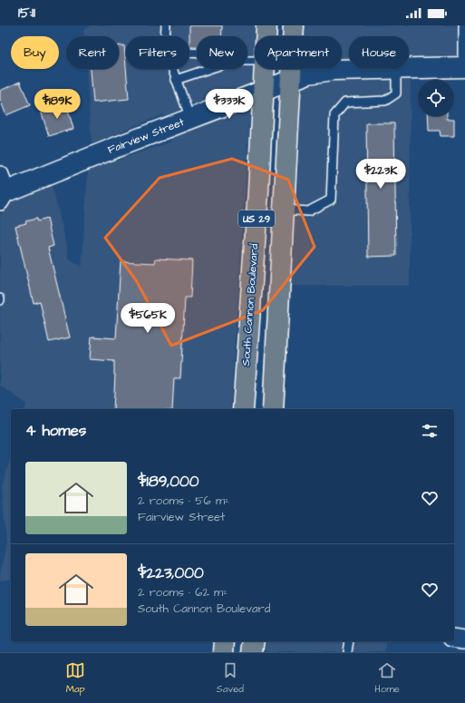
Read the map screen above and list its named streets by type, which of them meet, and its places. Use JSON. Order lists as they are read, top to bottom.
{
  "streets": {
    "main road": ["US 29", "South Cannon Boulevard"],
    "street": ["Fairview Street"]
  },
  "crossings": [
    ["Fairview Street", "US 29"],
    ["Fairview Street", "South Cannon Boulevard"]
  ],
  "page": {
    "status": "15:11",
    "chip": [
      "Buy",
      "Rent",
      "Filters",
      "New",
      "Apartment",
      "House"
    ],
    "price": [
      "$189K",
      "$333K",
      "$223K",
      "$565K"
    ],
    "heading": "4 homes",
    "list": [
      {
        "name": "$189,000",
        "note": "2 rooms · 56 m² · Fairview Street"
      },
      {
        "name": "$223,000",
        "note": "2 rooms · 62 m² · South Cannon Boulevard"
      }
    ],
    "tabs": ["Map", "Saved", "Home"]
  }
}
